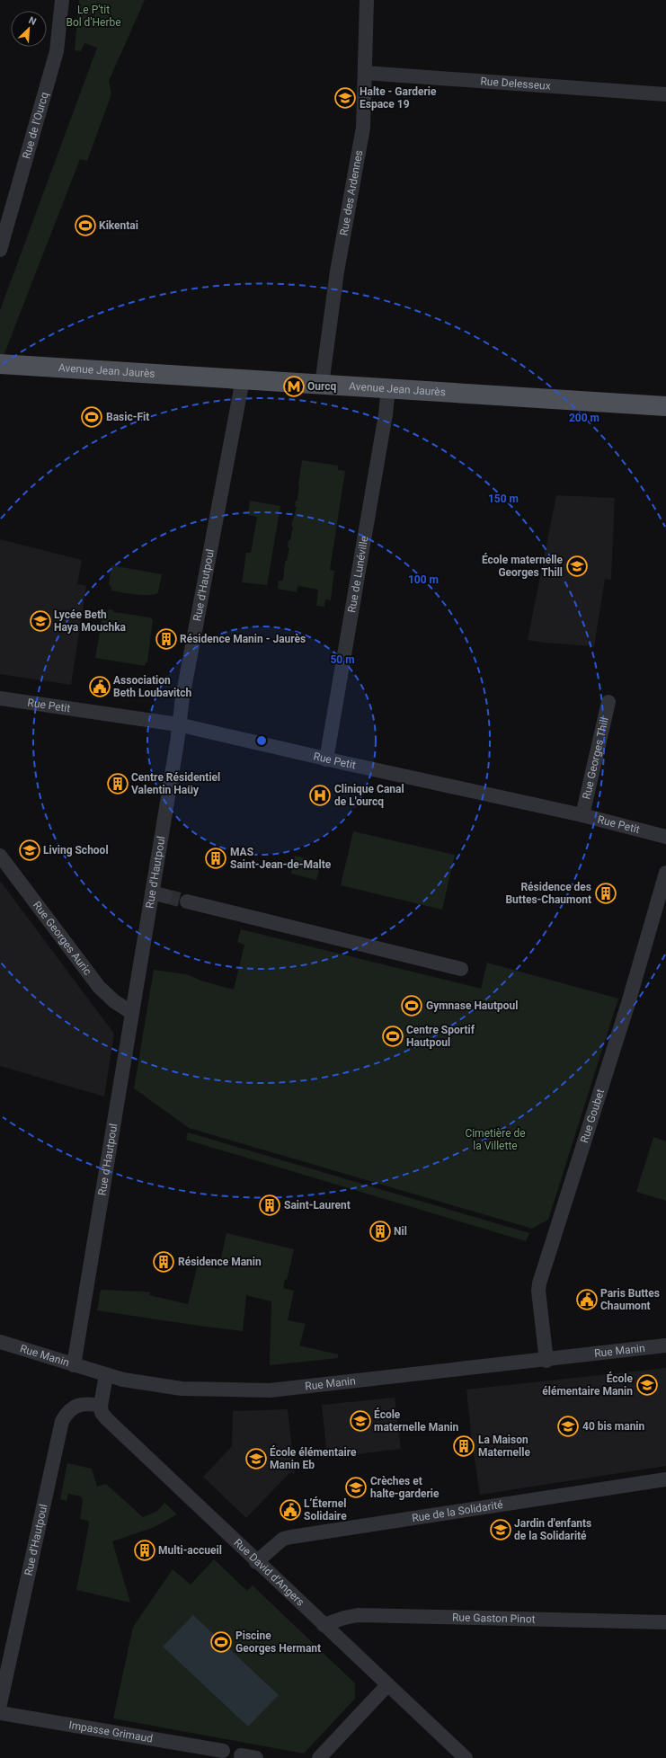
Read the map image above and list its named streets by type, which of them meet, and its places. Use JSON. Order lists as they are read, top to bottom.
{
  "streets": {
    "main road": ["Avenue Jean Jaurès"],
    "street": [
      "Rue Delesseux",
      "Rue de l'Ourcq",
      "Rue des Ardennes",
      "Rue de Lunéville",
      "Rue d'Hautpoul",
      "Rue Petit",
      "Rue Georges Thill",
      "Rue Georges Auric",
      "Rue Goubet",
      "Rue Manin",
      "Rue de la Solidarité",
      "Rue David d'Angers",
      "Rue Gaston Pinot",
      "Impasse Grimaud"
    ]
  },
  "crossings": [
    ["Rue Delesseux", "Rue des Ardennes"],
    ["Rue des Ardennes", "Avenue Jean Jaurès"],
    ["Avenue Jean Jaurès", "Rue de Lunéville"],
    ["Avenue Jean Jaurès", "Rue d'Hautpoul"],
    ["Rue de Lunéville", "Rue Petit"],
    ["Rue d'Hautpoul", "Rue Petit"],
    ["Rue d'Hautpoul", "Rue Georges Auric"],
    ["Rue d'Hautpoul", "Rue Manin"],
    ["Rue d'Hautpoul", "Rue David d'Angers"],
    ["Rue Petit", "Rue Georges Thill"],
    ["Rue Goubet", "Rue Manin"],
    ["Rue de la Solidarité", "Rue David d'Angers"],
    ["Rue David d'Angers", "Rue Gaston Pinot"]
  ],
  "parks": ["Le P'tit Bol d'Herbe", "Cimetière de la Villette"],
  "places": {
    "school or university": [
      "Halte - Garderie Espace 19",
      "École maternelle Georges Thill",
      "Lycée Beth Haya Mouchka",
      "Living School",
      "École élémentaire Manin",
      "École maternelle Manin",
      "40 bis manin",
      "École élémentaire Manin Eb",
      "Crèches et halte-garderie",
      "Jardin d'enfants de la Solidarité"
    ],
    "sports": [
      "Kikentai",
      "Basic-Fit",
      "Gymnase Hautpoul",
      "Centre Sportif Hautpoul",
      "Piscine Georges Hermant"
    ],
    "metro station": ["Ourcq"],
    "building": [
      "Résidence Manin - Jaurès",
      "Centre Résidentiel Valentin Haüy",
      "MAS Saint-Jean-de-Malte",
      "Résidence des Buttes-Chaumont",
      "Saint-Laurent",
      "Nil",
      "Résidence Manin",
      "La Maison Maternelle",
      "Multi-accueil"
    ],
    "public building": ["Association Beth Loubavitch", "Paris Buttes Chaumont", "L’Éternel Solidaire"],
    "hospital": ["Clinique Canal de L'ourcq"]
  },
  "north": "top right",
  "rings": [
    "200 m",
    "150 m",
    "100 m",
    "50 m"
  ]
}
